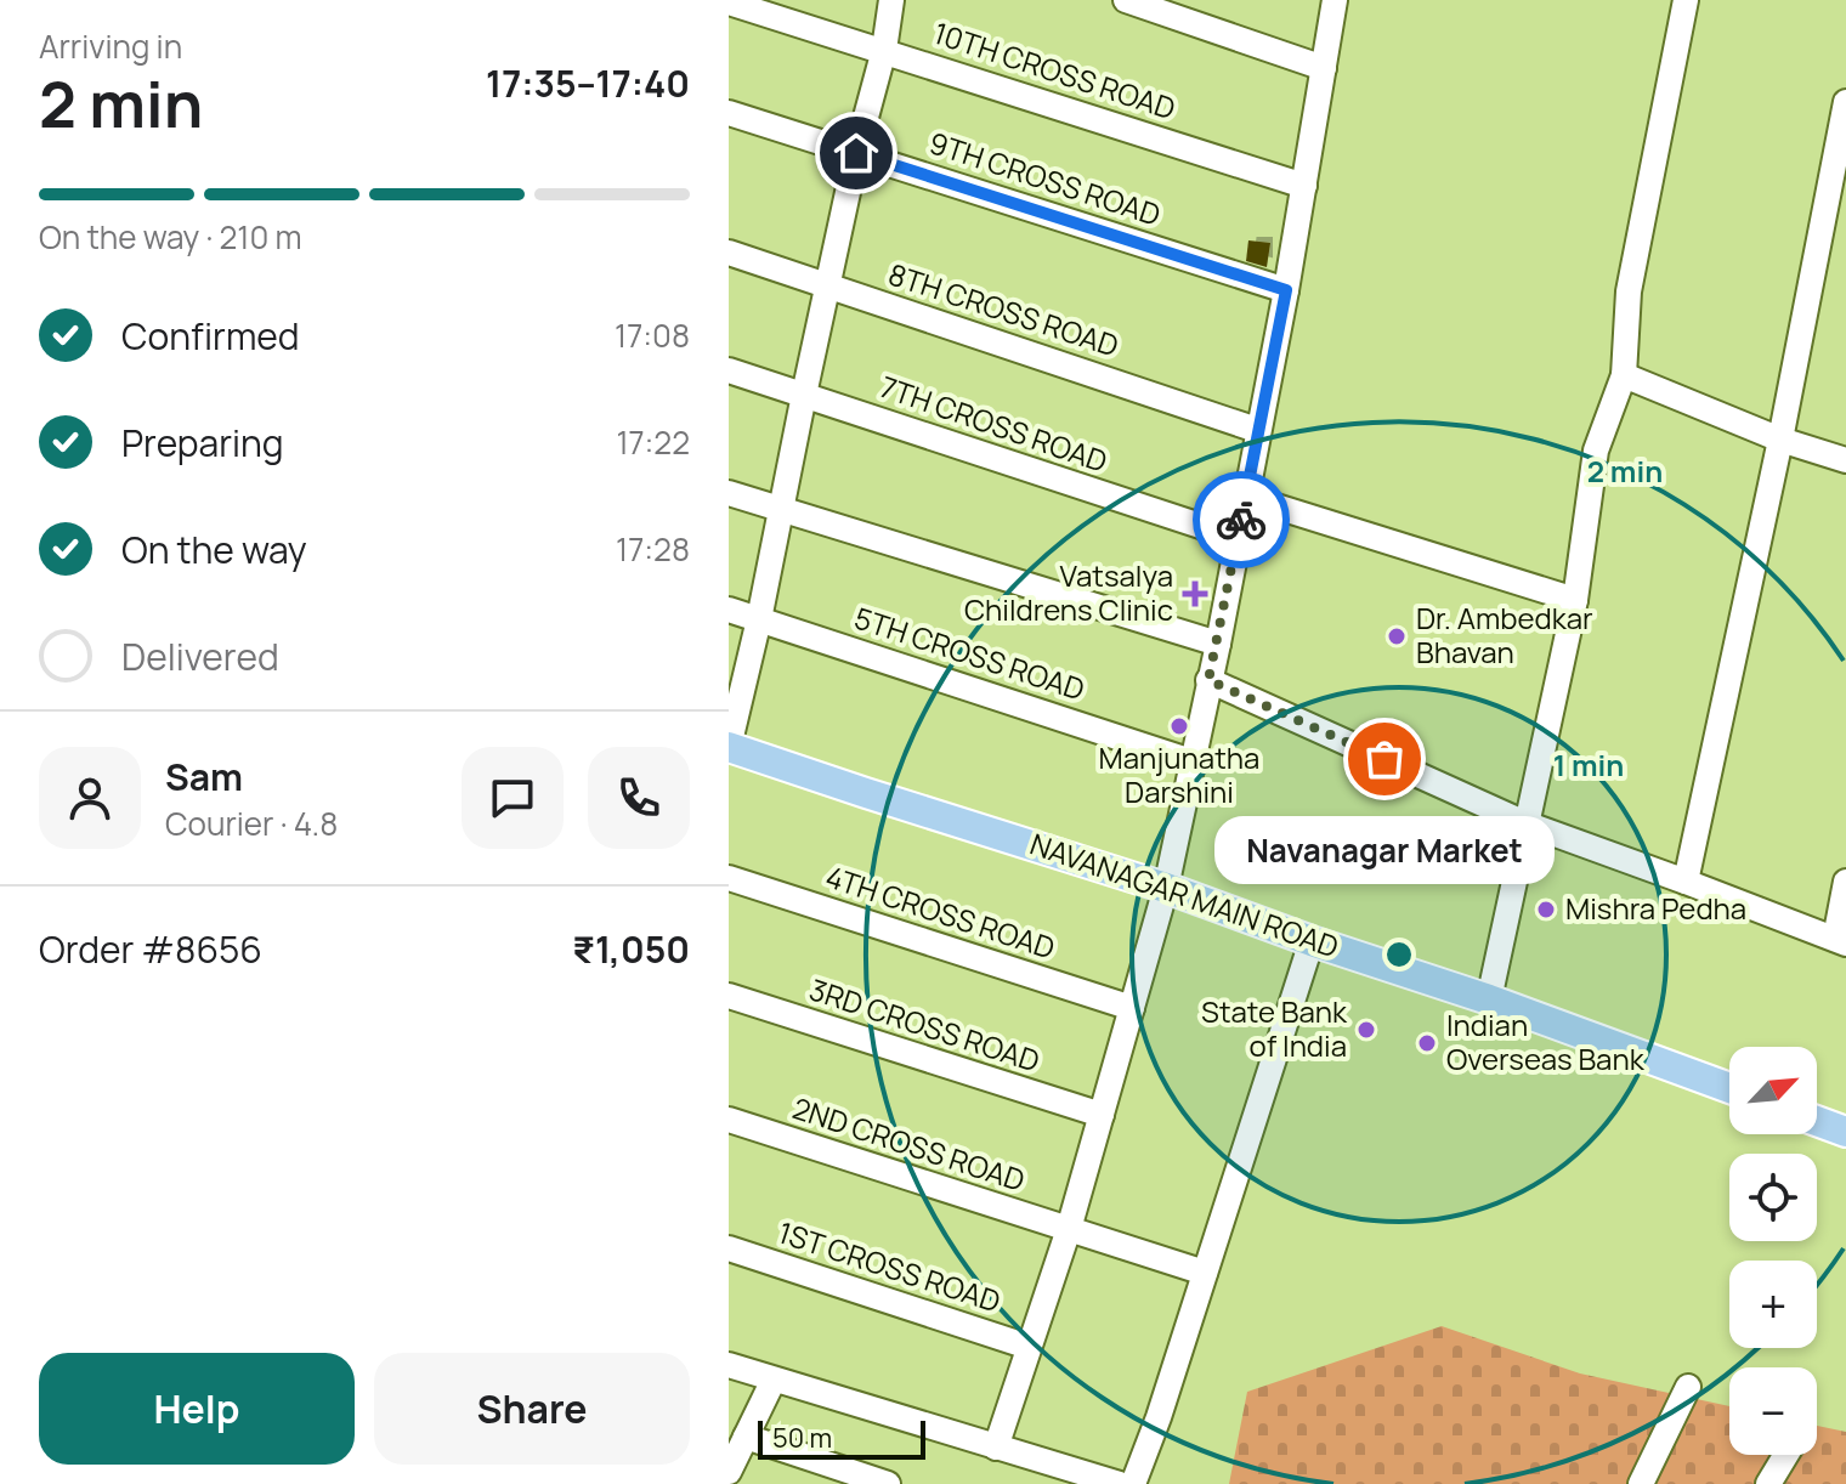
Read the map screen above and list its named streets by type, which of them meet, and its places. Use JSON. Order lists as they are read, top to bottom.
{
  "streets": {
    "main road": ["NAVANAGAR MAIN ROAD"],
    "street": [
      "10TH CROSS ROAD",
      "9TH CROSS ROAD",
      "8TH CROSS ROAD",
      "7TH CROSS ROAD",
      "5TH CROSS ROAD",
      "4TH CROSS ROAD",
      "3RD CROSS ROAD",
      "2ND CROSS ROAD",
      "1ST CROSS ROAD"
    ]
  },
  "places": {
    "health": ["Vatsalya Childrens Clinic"],
    "other": [
      "Dr. Ambedkar Bhavan",
      "Manjunatha Darshini",
      "Navanagar Market",
      "Mishra Pedha",
      "State Bank of India",
      "Indian Overseas Bank"
    ]
  },
  "scale_bar": "50 m",
  "north": "top right",
  "page": {
    "heading": ["2 min", "Arriving in", "17:35–17:40"],
    "panel": [
      "Sam",
      "Courier · 4.8",
      "Order #8656",
      "₹1,050"
    ],
    "bar": "On the way · 210 m",
    "list": [
      ["Confirmed", "17:08"],
      ["Preparing", "17:22"],
      ["On the way", "17:28"],
      "Delivered"
    ],
    "bubble": "Navanagar Market",
    "map_buttons": ["+", "−"],
    "buttons": ["Help", "Share"],
    "scale": "50 m"
  },
  "rings": ["2 min", "1 min"]
}
